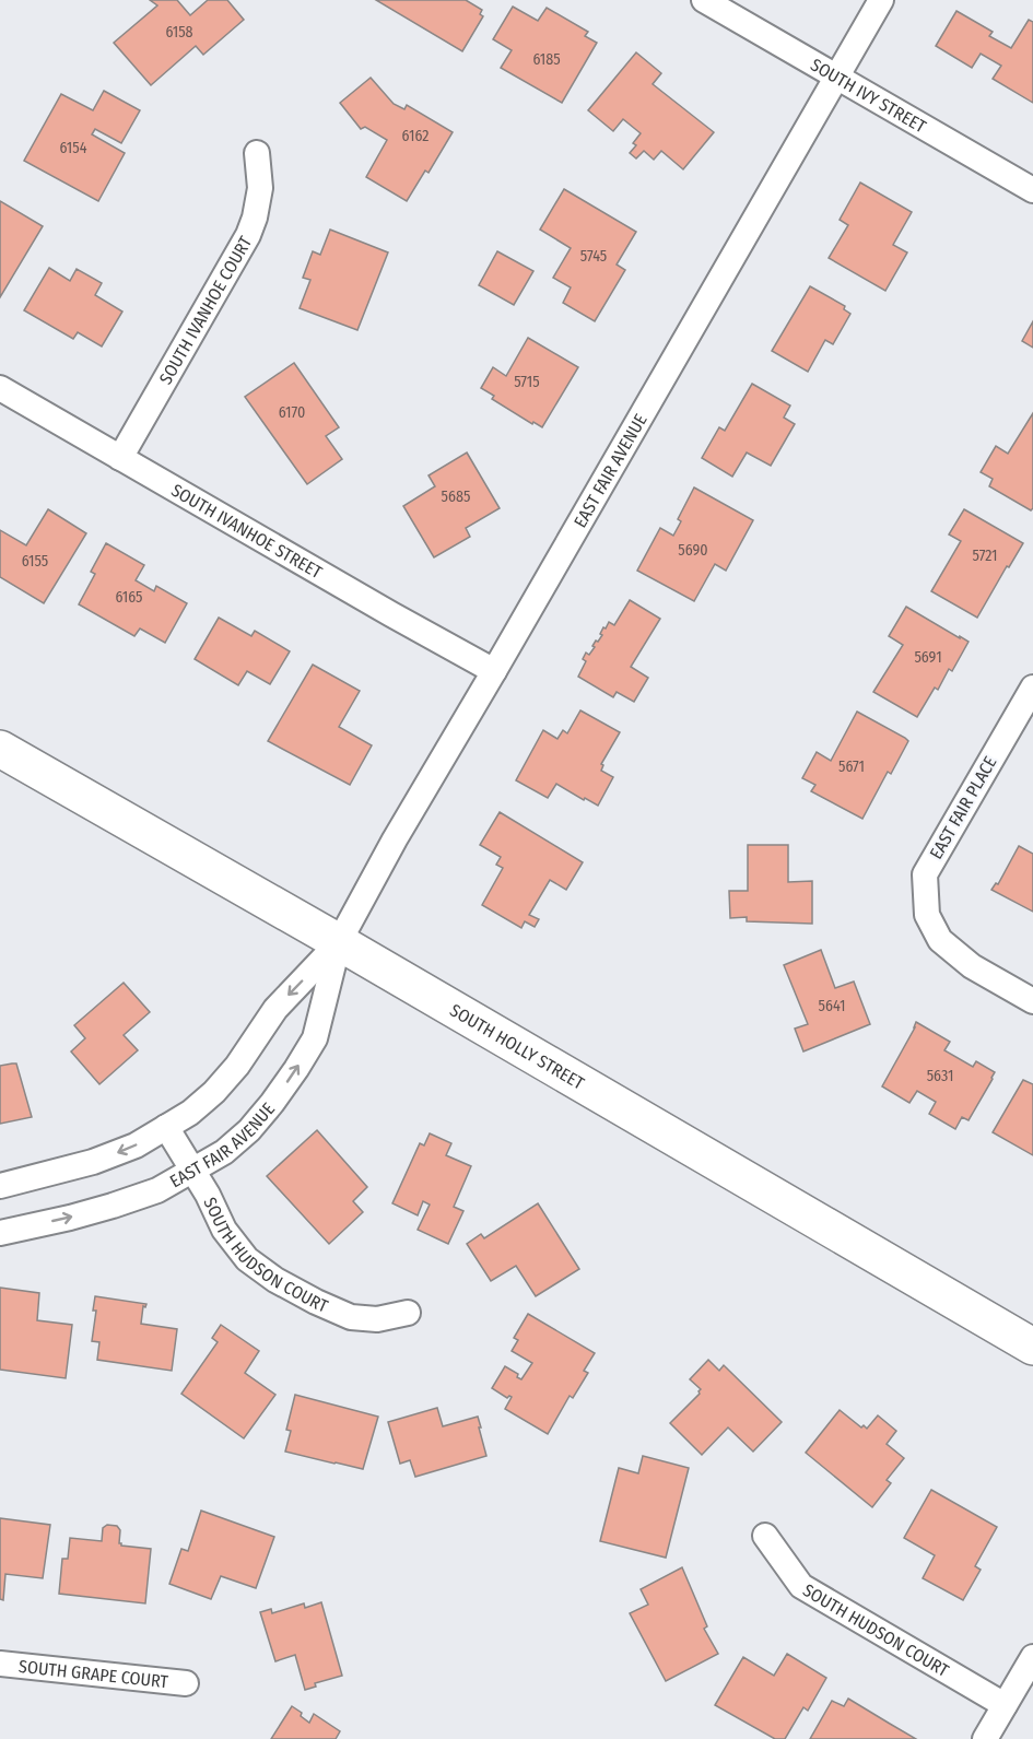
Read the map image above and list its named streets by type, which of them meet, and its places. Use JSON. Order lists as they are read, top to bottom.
{
  "streets": {
    "main road": ["SOUTH HOLLY STREET"],
    "street": [
      "SOUTH IVY STREET",
      "SOUTH IVANHOE COURT",
      "EAST FAIR AVENUE",
      "SOUTH IVANHOE STREET",
      "EAST FAIR PLACE",
      "SOUTH HUDSON COURT",
      "SOUTH GRAPE COURT"
    ]
  },
  "crossings": [
    ["SOUTH IVY STREET", "EAST FAIR AVENUE"],
    ["SOUTH IVANHOE COURT", "SOUTH IVANHOE STREET"],
    ["EAST FAIR AVENUE", "SOUTH IVANHOE STREET"],
    ["EAST FAIR AVENUE", "SOUTH HOLLY STREET"],
    ["EAST FAIR AVENUE", "SOUTH HUDSON COURT"]
  ],
  "house_numbers": [
    "6158",
    "6185",
    "6162",
    "6154",
    "5745",
    "5715",
    "6170",
    "5685",
    "5690",
    "5721",
    "6155",
    "6165",
    "5691",
    "5671",
    "5641",
    "5631"
  ]
}
